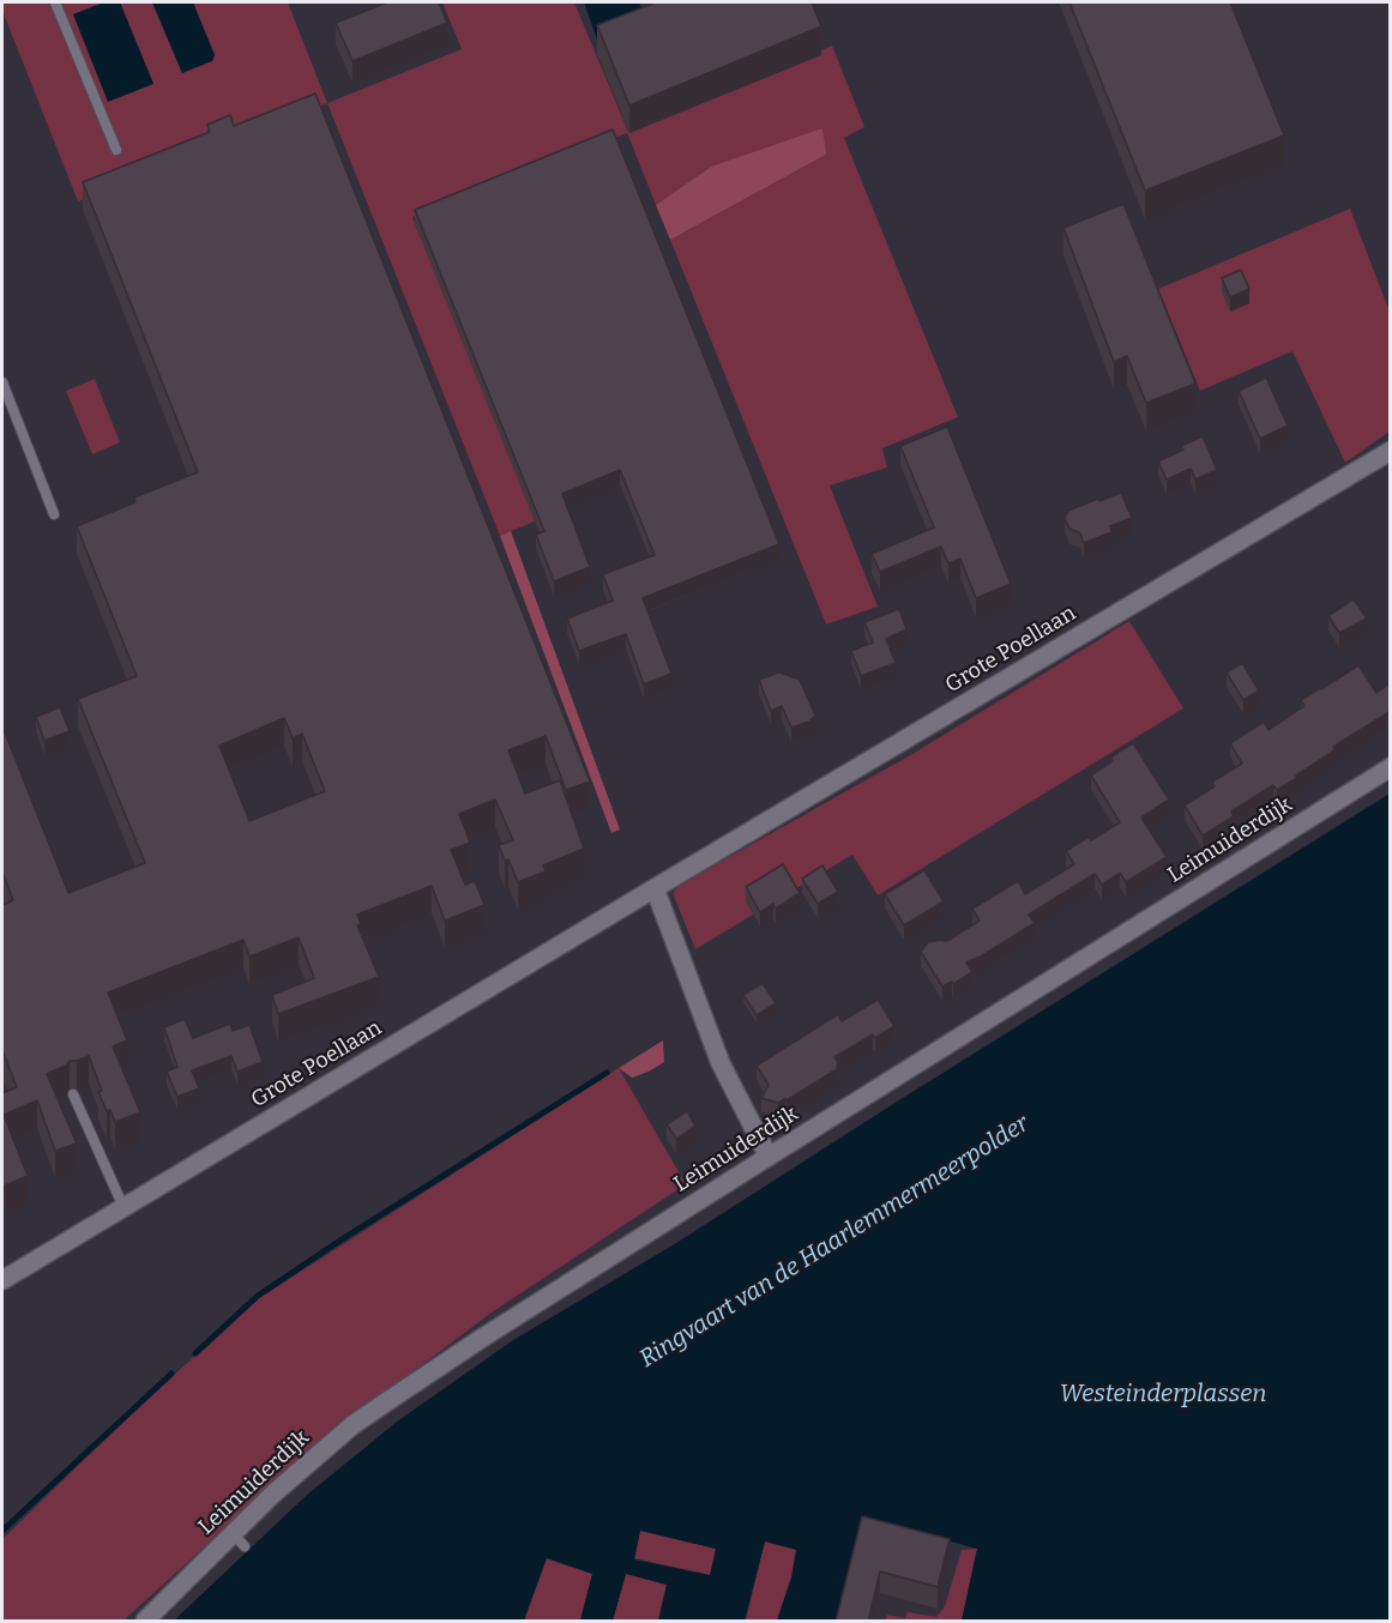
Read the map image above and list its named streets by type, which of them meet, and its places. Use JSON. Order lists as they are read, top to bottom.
{
  "streets": {
    "street": ["Grote Poellaan", "Leimuiderdijk"]
  },
  "water": ["Ringvaart van de Haarlemmermeerpolder", "Westeinderplassen"]
}
